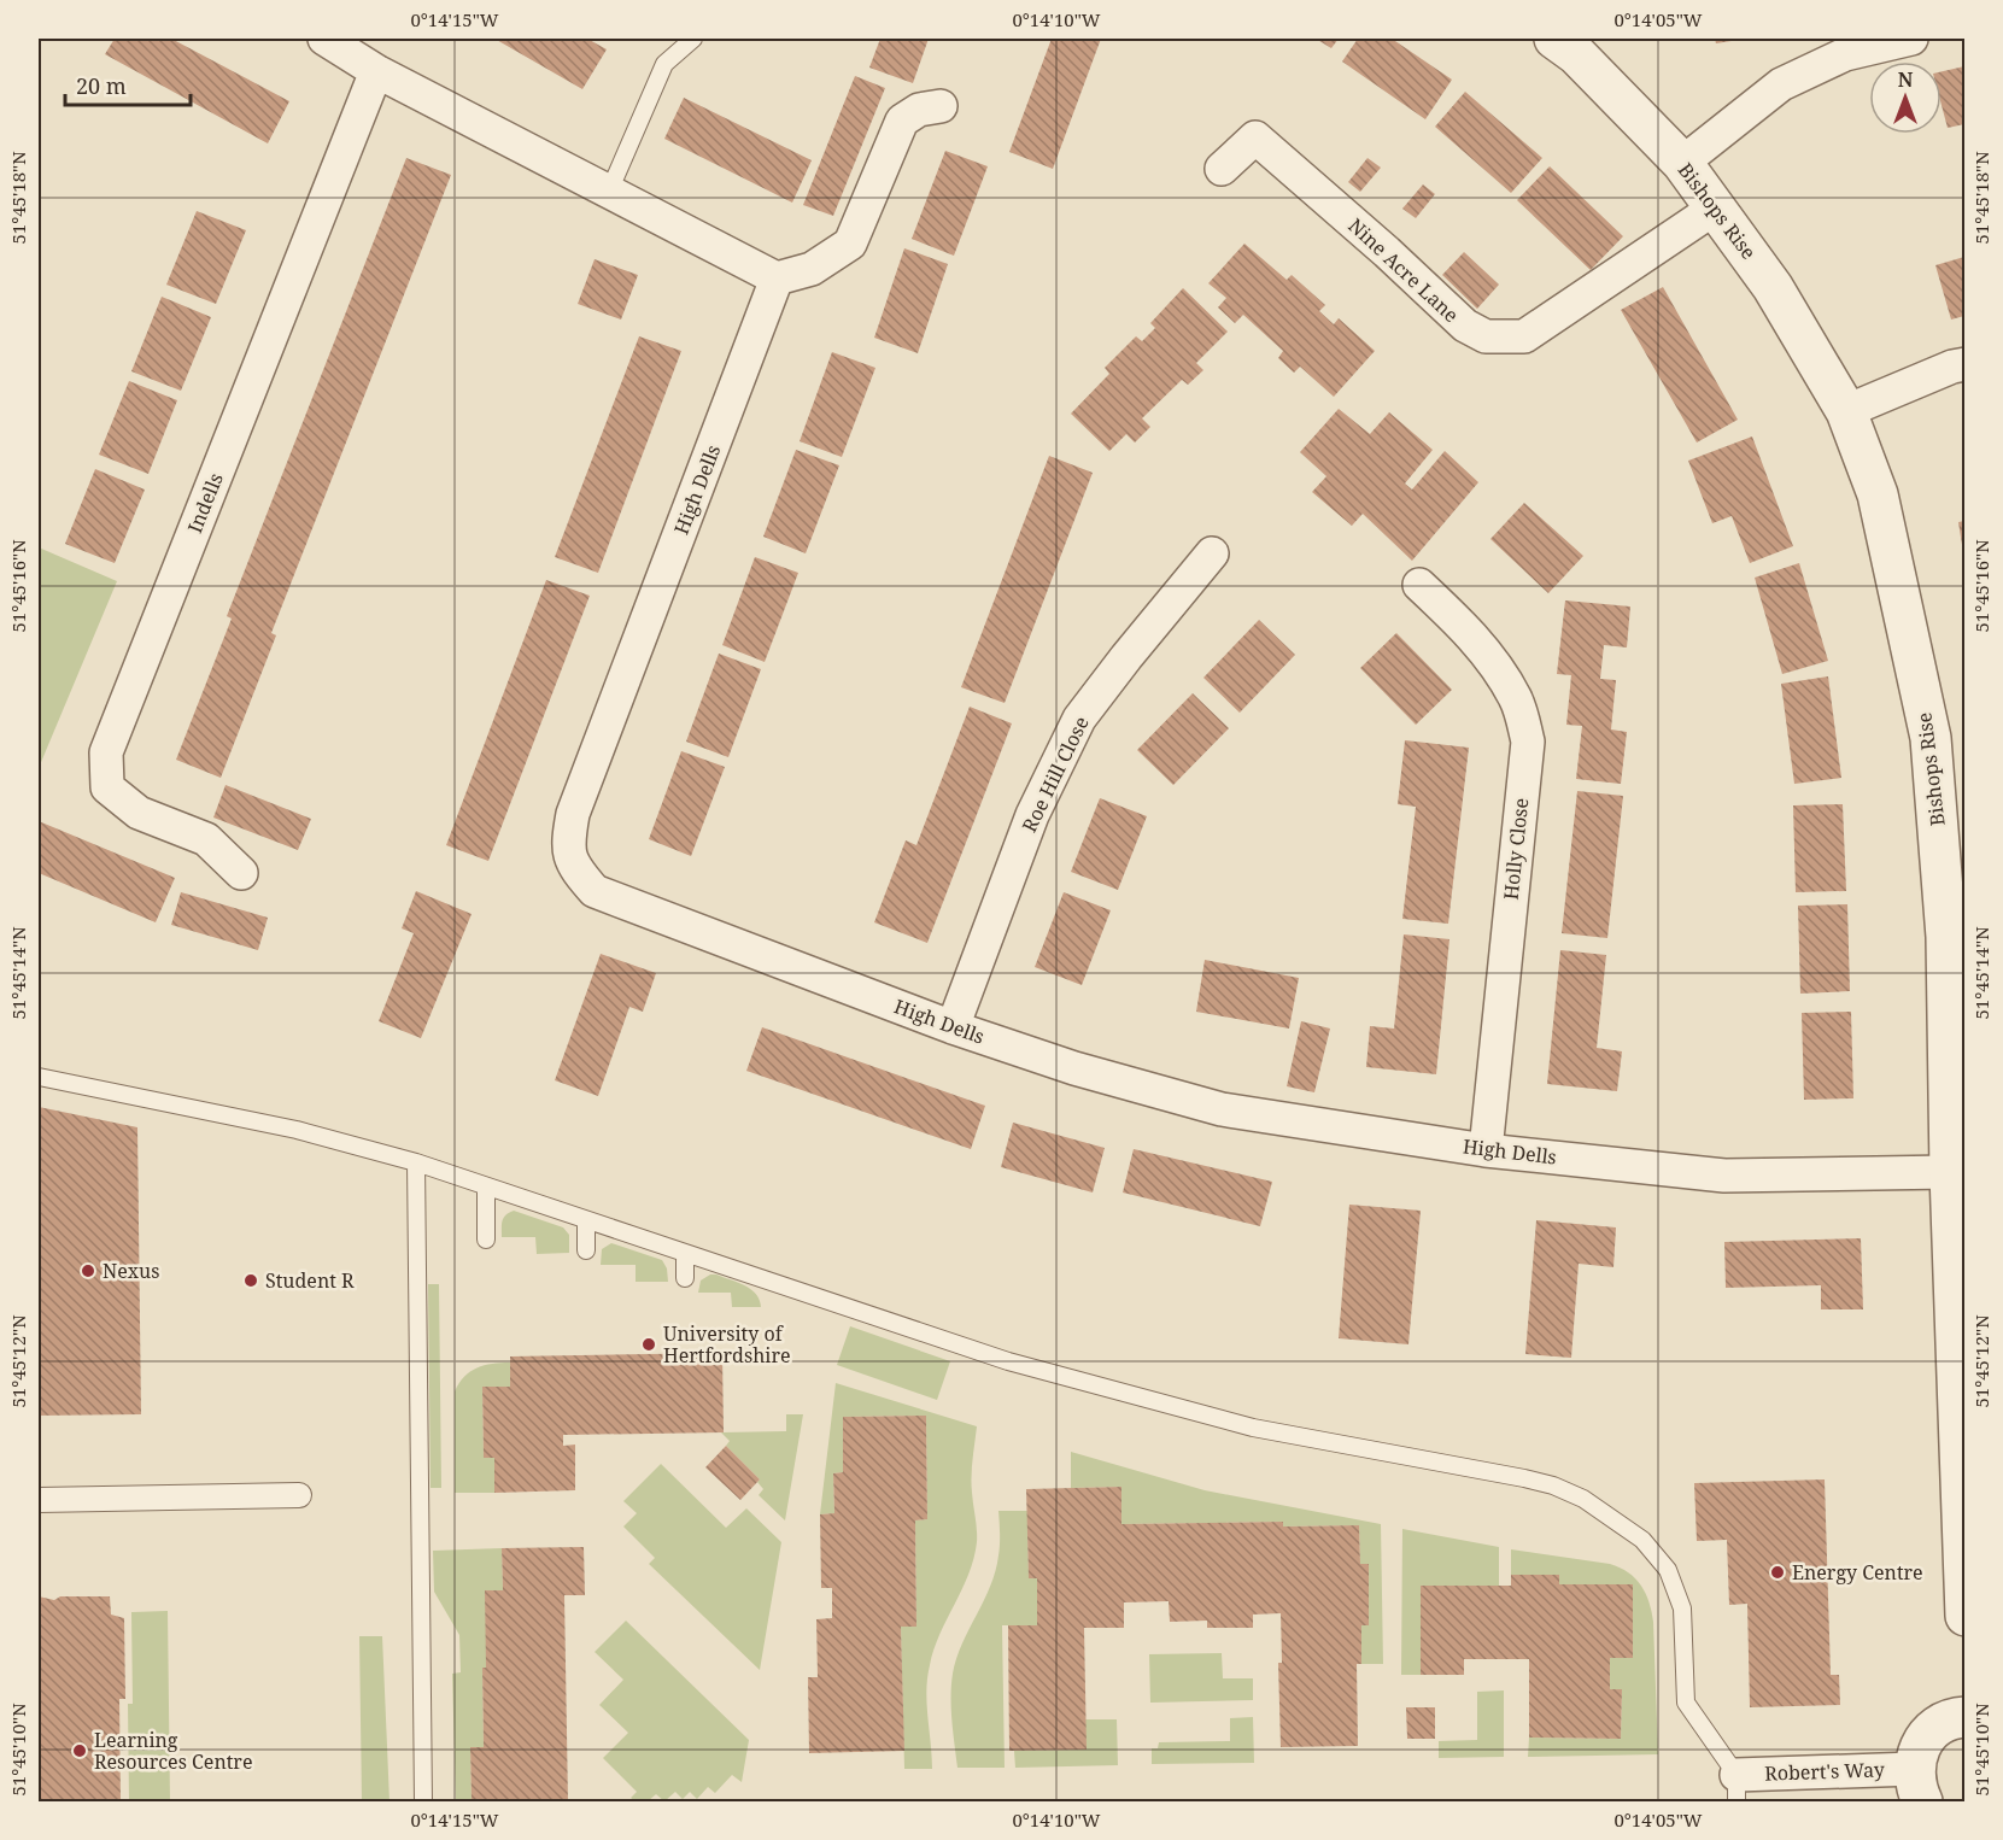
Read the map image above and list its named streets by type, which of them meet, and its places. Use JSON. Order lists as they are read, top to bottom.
{
  "streets": {
    "street": [
      "Bishops Rise",
      "Nine Acre Lane",
      "High Dells",
      "Indells",
      "Roe Hill Close",
      "Holly Close",
      "Robert's Way"
    ]
  },
  "crossings": [
    ["Bishops Rise", "Nine Acre Lane"],
    ["Bishops Rise", "High Dells"],
    ["High Dells", "Roe Hill Close"],
    ["High Dells", "Holly Close"]
  ],
  "places": [
    "Nexus",
    "Student R",
    "University of Hertfordshire",
    "Energy Centre",
    "Learning Resources Centre"
  ],
  "scale_bar": "20 m",
  "north": "top",
  "coordinates": [
    "0°14'15\"W",
    "0°14'10\"W",
    "0°14'05\"W",
    "51°45'18\"N",
    "51°45'16\"N",
    "51°45'14\"N",
    "51°45'12\"N",
    "51°45'10\"N"
  ]
}
